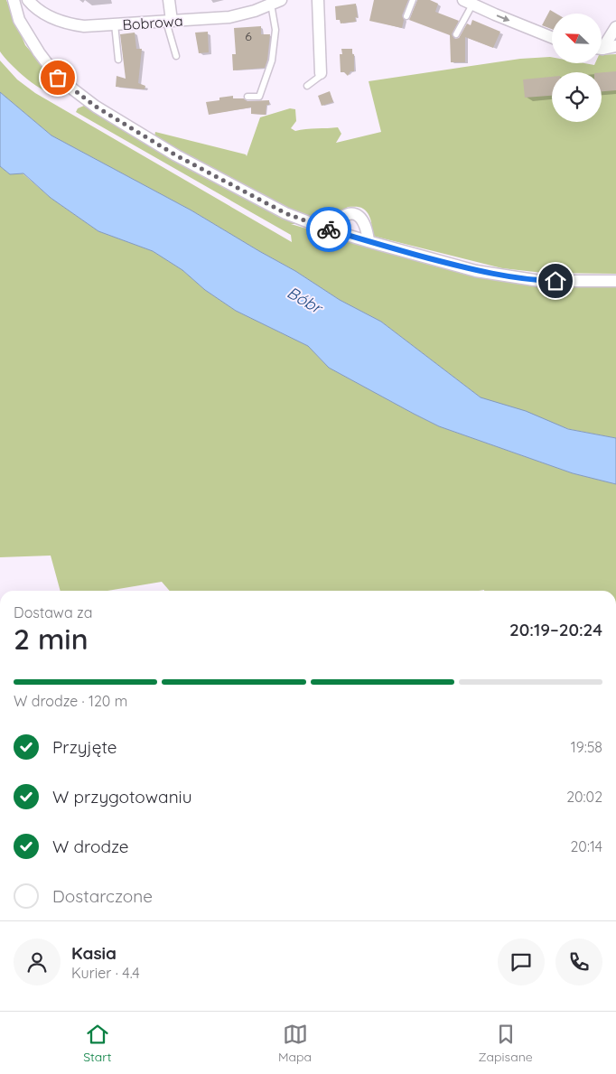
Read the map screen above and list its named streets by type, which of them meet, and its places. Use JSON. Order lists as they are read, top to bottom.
{
  "streets": {
    "street": ["Bobrowa"]
  },
  "water": ["Bóbr"],
  "house_numbers": ["6"],
  "north": "top left",
  "page": {
    "heading": ["2 min", "Dostawa za", "20:19–20:24"],
    "panel": ["Kasia", "Kurier · 4.4"],
    "bar": "W drodze · 120 m",
    "list": [
      ["Przyjęte", "19:58"],
      ["W przygotowaniu", "20:02"],
      ["W drodze", "20:14"],
      "Dostarczone"
    ],
    "tabs": ["Start", "Mapa", "Zapisane"]
  }
}
